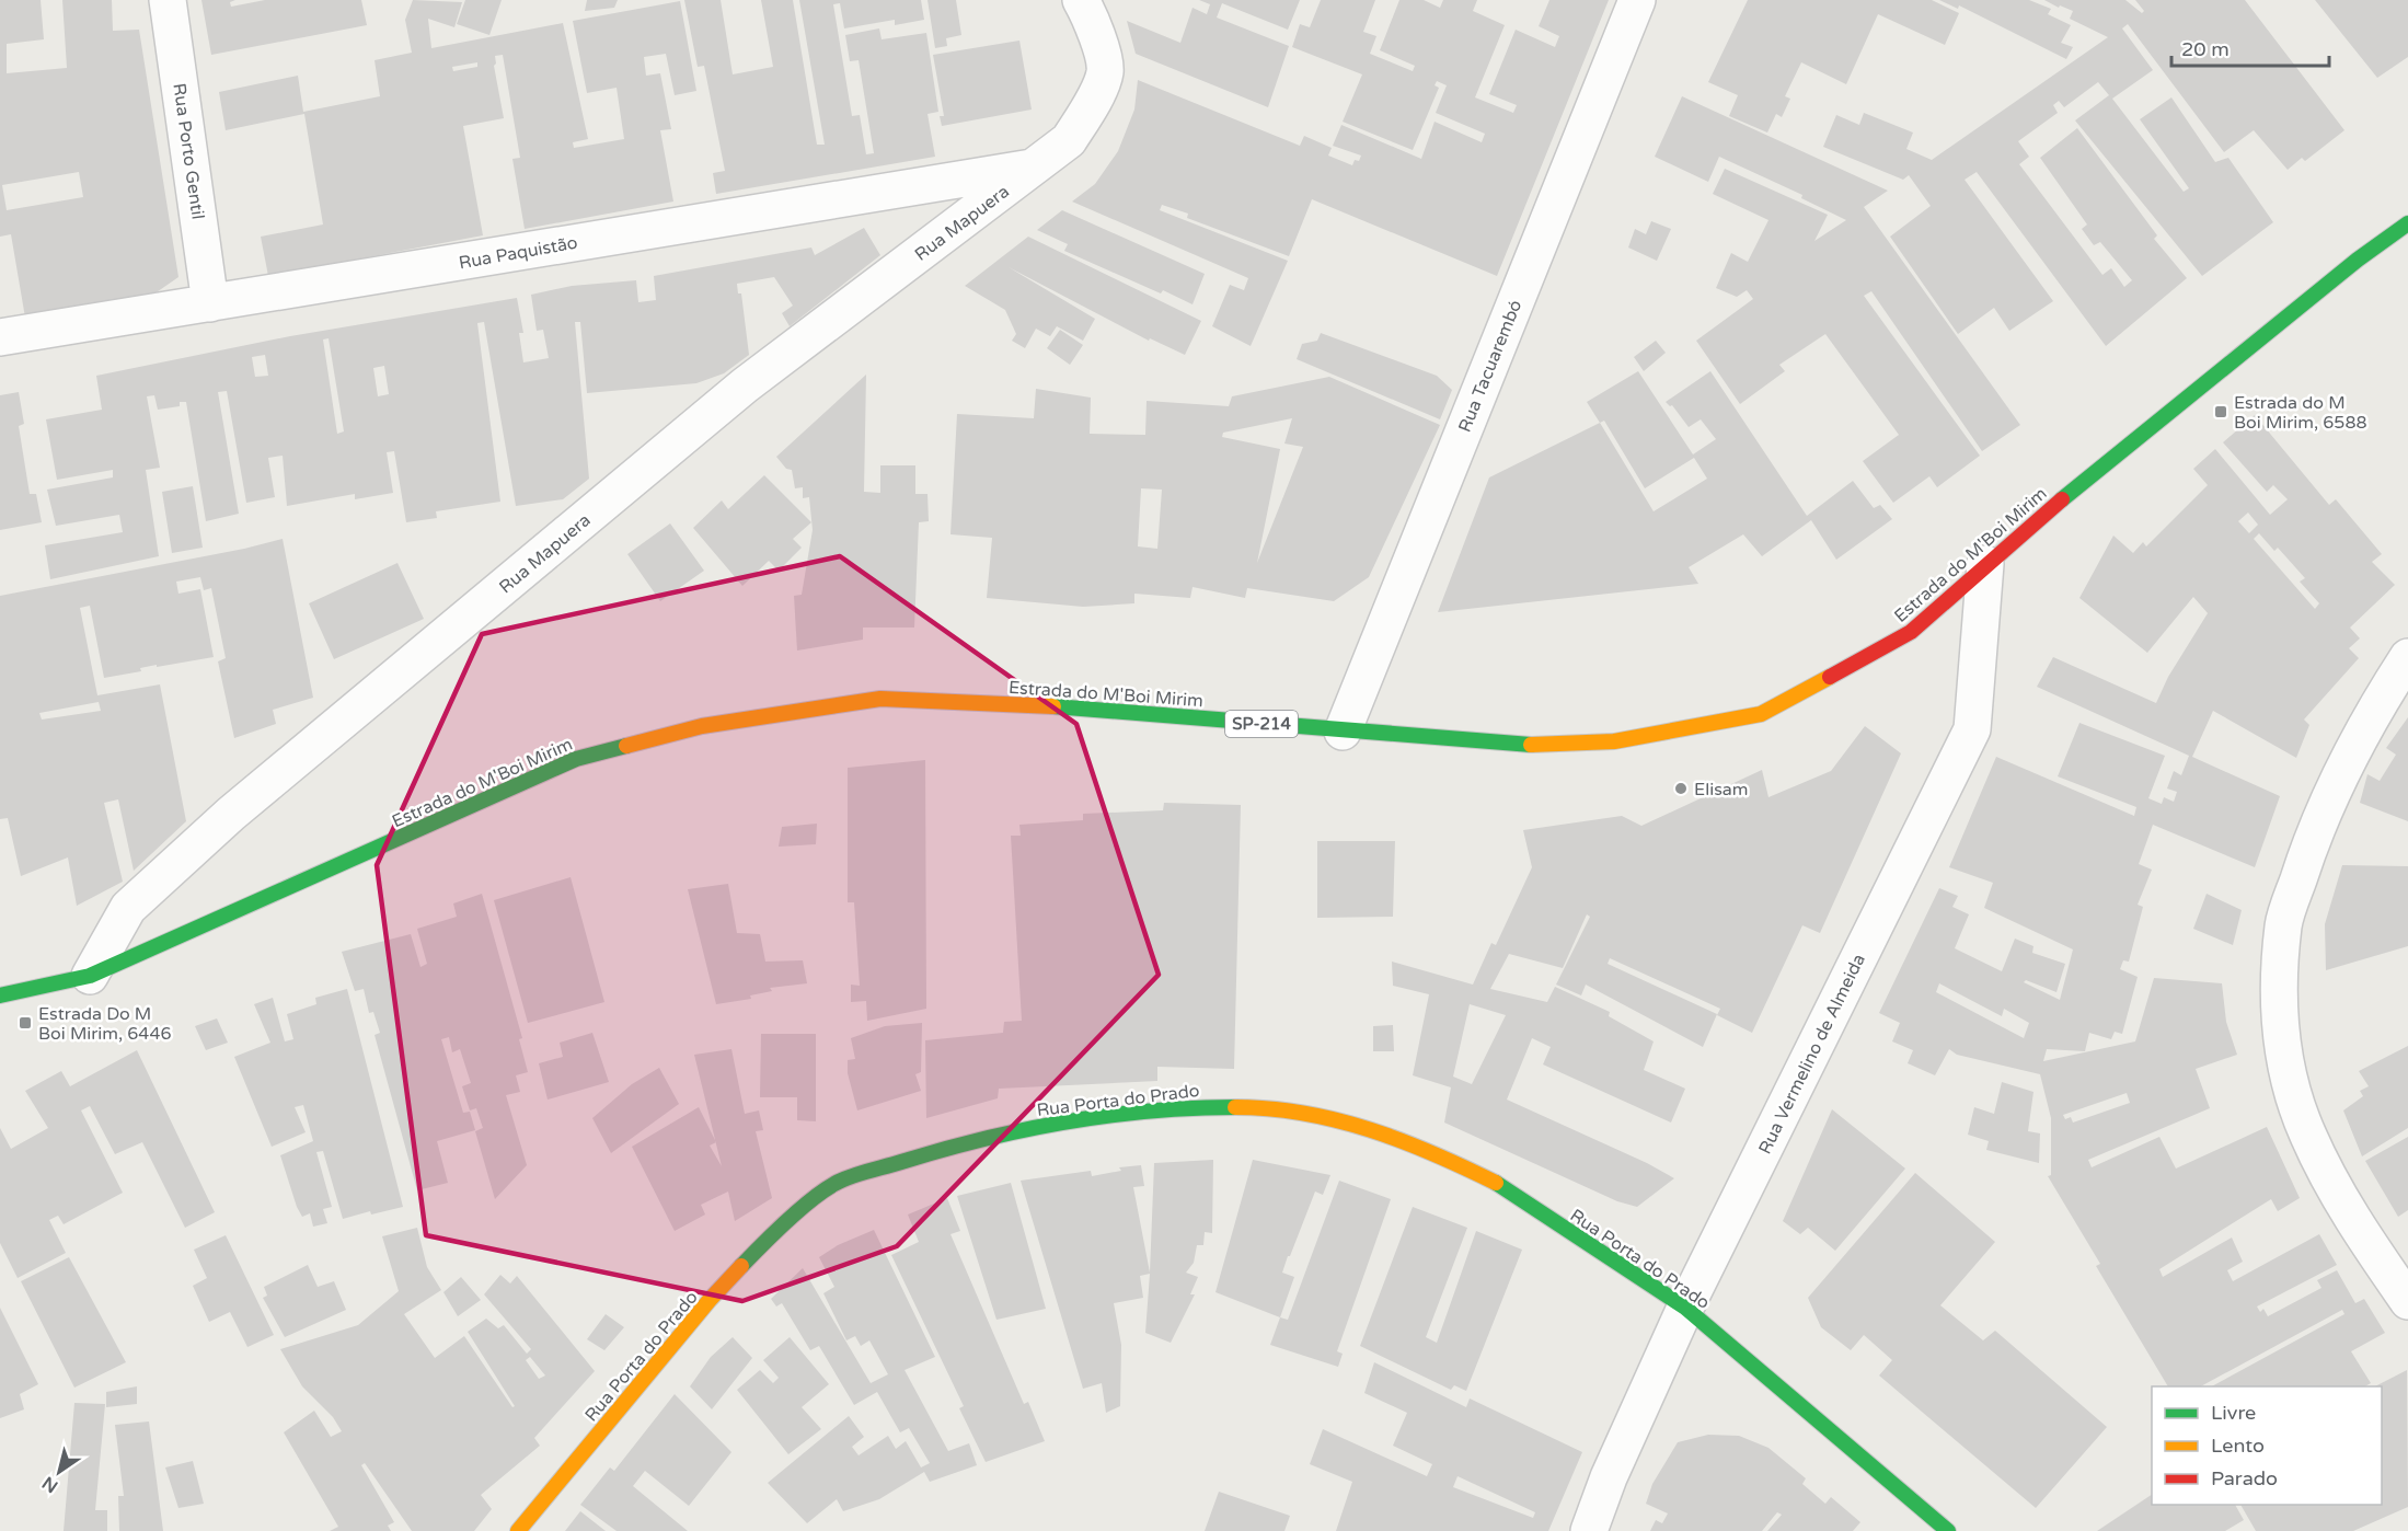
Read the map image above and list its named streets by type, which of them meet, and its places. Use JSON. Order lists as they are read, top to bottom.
{
  "streets": {
    "main road": ["Estrada do M'Boi Mirim", "SP-214", "Rua Porta do Prado"],
    "street": [
      "Rua Porto Gentil",
      "Rua Mapuera",
      "Rua Paquistão",
      "Rua Tacuarembó",
      "Rua Vermelino de Almeida"
    ]
  },
  "crossings": [
    ["Rua Porto Gentil", "Rua Paquistão"],
    ["Rua Mapuera", "Rua Paquistão"],
    ["Rua Mapuera", "Estrada do M'Boi Mirim"],
    ["Rua Tacuarembó", "Estrada do M'Boi Mirim"],
    ["Estrada do M'Boi Mirim", "Rua Vermelino de Almeida"],
    ["Rua Vermelino de Almeida", "Rua Porta do Prado"]
  ],
  "places": {
    "transit": ["Estrada do M Boi Mirim, 6588", "Estrada Do M Boi Mirim, 6446"],
    "other": ["Elisam"]
  },
  "legend": ["Livre", "Lento", "Parado"],
  "scale_bar": "20 m",
  "north": "bottom left"
}
